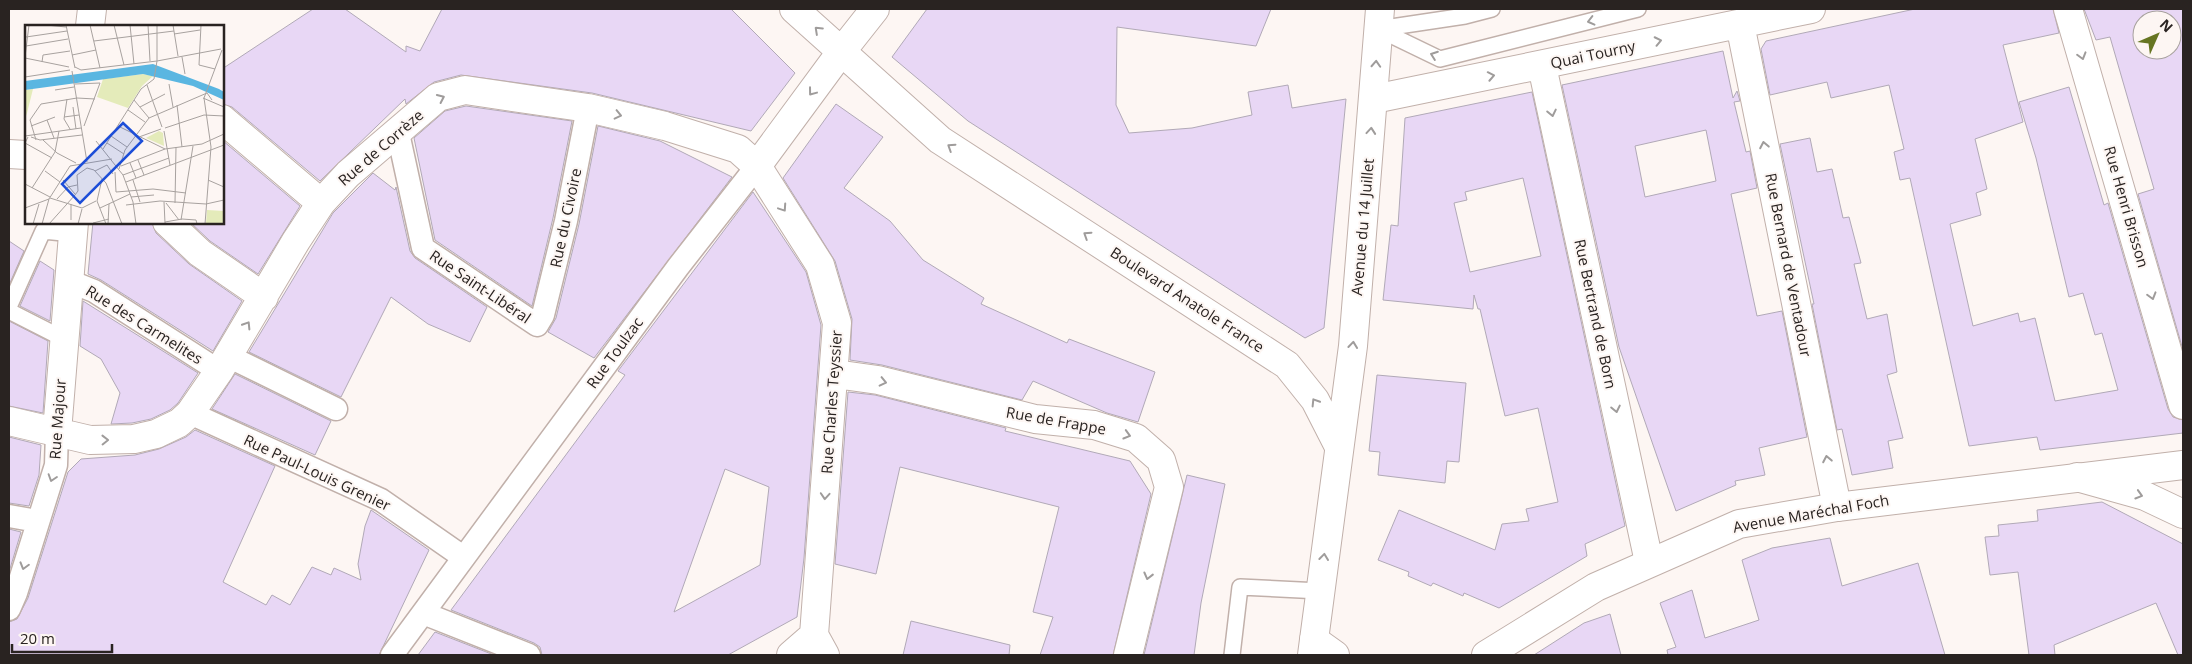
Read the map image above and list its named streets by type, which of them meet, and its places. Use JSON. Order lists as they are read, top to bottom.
{
  "streets": {
    "street": [
      "Quai Tourny",
      "Rue de Corrèze",
      "Rue Henri Brisson",
      "Rue du Civoire",
      "Avenue du 14 Juillet",
      "Rue Bernard de Ventadour",
      "Rue Saint-Libéral",
      "Boulevard Anatole France",
      "Rue Bertrand de Born",
      "Rue des Carmelites",
      "Rue Toulzac",
      "Rue Charles Teyssier",
      "Rue Majour",
      "Rue de Frappe",
      "Rue Paul-Louis Grenier",
      "Avenue Maréchal Foch"
    ]
  },
  "crossings": [
    ["Quai Tourny", "Avenue du 14 Juillet"],
    ["Quai Tourny", "Rue Bernard de Ventadour"],
    ["Quai Tourny", "Rue Bertrand de Born"],
    ["Rue de Corrèze", "Rue du Civoire"],
    ["Rue de Corrèze", "Rue Saint-Libéral"],
    ["Rue de Corrèze", "Rue des Carmelites"],
    ["Rue de Corrèze", "Rue Toulzac"],
    ["Rue de Corrèze", "Rue Charles Teyssier"],
    ["Rue de Corrèze", "Rue Majour"],
    ["Rue de Corrèze", "Rue Paul-Louis Grenier"],
    ["Rue du Civoire", "Rue Saint-Libéral"],
    ["Avenue du 14 Juillet", "Boulevard Anatole France"],
    ["Rue Bernard de Ventadour", "Avenue Maréchal Foch"],
    ["Boulevard Anatole France", "Rue Toulzac"],
    ["Rue Bertrand de Born", "Avenue Maréchal Foch"],
    ["Rue des Carmelites", "Rue Majour"],
    ["Rue Toulzac", "Rue Charles Teyssier"],
    ["Rue Toulzac", "Rue Paul-Louis Grenier"],
    ["Rue Charles Teyssier", "Rue de Frappe"]
  ],
  "one_way": [
    "Quai Tourny",
    "Rue de Corrèze",
    "Rue Henri Brisson",
    "Avenue du 14 Juillet",
    "Rue Bernard de Ventadour",
    "Boulevard Anatole France",
    "Rue Bertrand de Born",
    "Rue Charles Teyssier",
    "Rue Majour"
  ],
  "scale_bar": "20 m",
  "north": "top right"
}
